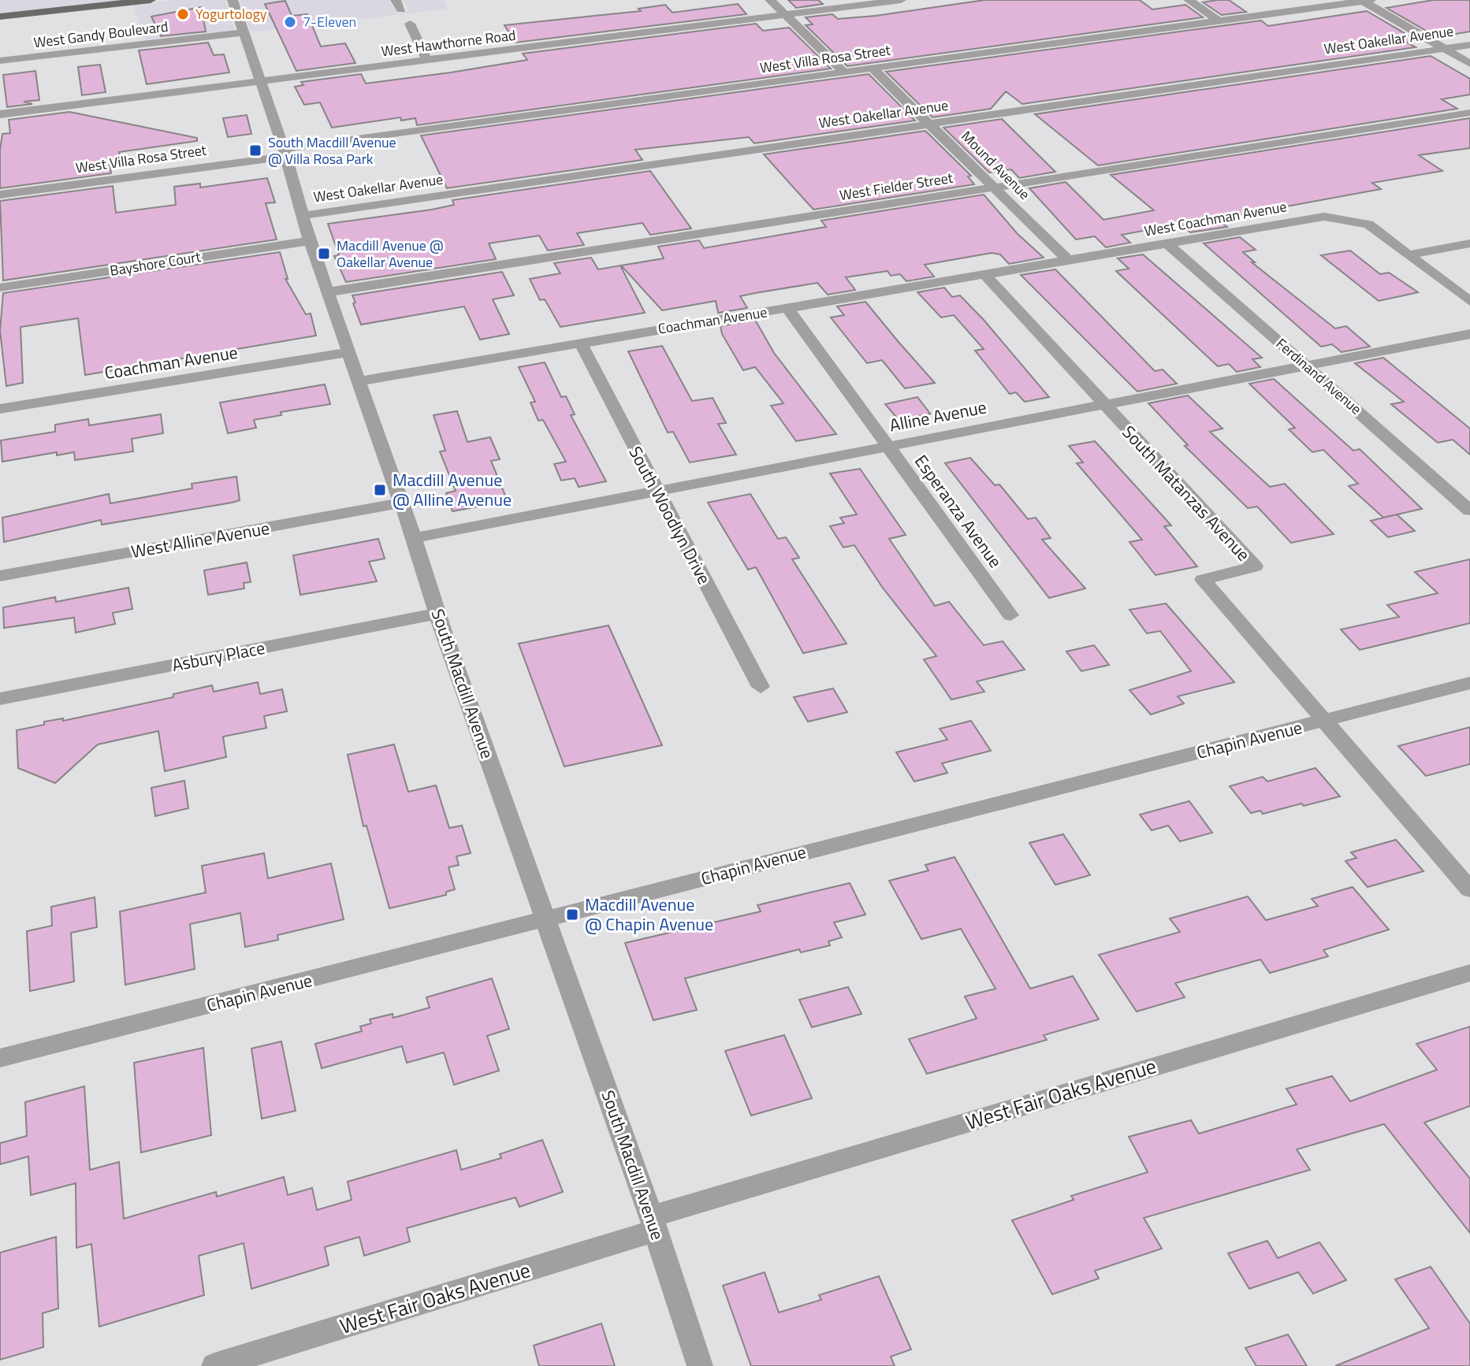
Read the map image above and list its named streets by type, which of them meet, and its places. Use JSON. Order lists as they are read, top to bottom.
{
  "streets": {
    "main road": ["West Gandy Boulevard"],
    "street": [
      "West Oakellar Avenue",
      "West Hawthorne Road",
      "West Villa Rosa Street",
      "Mound Avenue",
      "West Fielder Street",
      "West Coachman Avenue",
      "Bayshore Court",
      "Coachman Avenue",
      "Ferdinand Avenue",
      "Alline Avenue",
      "South Matanzas Avenue",
      "Esperanza Avenue",
      "South Woodlyn Drive",
      "West Alline Avenue",
      "Asbury Place",
      "South Macdill Avenue",
      "Chapin Avenue",
      "West Fair Oaks Avenue"
    ]
  },
  "crossings": [
    ["West Gandy Boulevard", "South Macdill Avenue"],
    ["West Oakellar Avenue", "Mound Avenue"],
    ["West Oakellar Avenue", "South Macdill Avenue"],
    ["West Hawthorne Road", "South Macdill Avenue"],
    ["West Villa Rosa Street", "Mound Avenue"],
    ["West Villa Rosa Street", "South Macdill Avenue"],
    ["Mound Avenue", "West Fielder Street"],
    ["Mound Avenue", "West Coachman Avenue"],
    ["Mound Avenue", "Coachman Avenue"],
    ["West Fielder Street", "South Macdill Avenue"],
    ["West Coachman Avenue", "Coachman Avenue"],
    ["West Coachman Avenue", "Ferdinand Avenue"],
    ["Bayshore Court", "South Macdill Avenue"],
    ["Coachman Avenue", "South Matanzas Avenue"],
    ["Coachman Avenue", "Esperanza Avenue"],
    ["Coachman Avenue", "South Woodlyn Drive"],
    ["Coachman Avenue", "South Macdill Avenue"],
    ["Ferdinand Avenue", "Alline Avenue"],
    ["Alline Avenue", "South Matanzas Avenue"],
    ["Alline Avenue", "Esperanza Avenue"],
    ["Alline Avenue", "South Woodlyn Drive"],
    ["Alline Avenue", "South Macdill Avenue"],
    ["South Matanzas Avenue", "Chapin Avenue"],
    ["West Alline Avenue", "South Macdill Avenue"],
    ["Asbury Place", "South Macdill Avenue"],
    ["South Macdill Avenue", "Chapin Avenue"],
    ["South Macdill Avenue", "West Fair Oaks Avenue"]
  ],
  "places": {
    "other": ["Yogurtology", "7-Eleven"],
    "transit": [
      "South Macdill Avenue @ Villa Rosa Park",
      "Macdill Avenue @ Oakellar Avenue",
      "Macdill Avenue @ Alline Avenue",
      "Macdill Avenue @ Chapin Avenue"
    ]
  }
}
